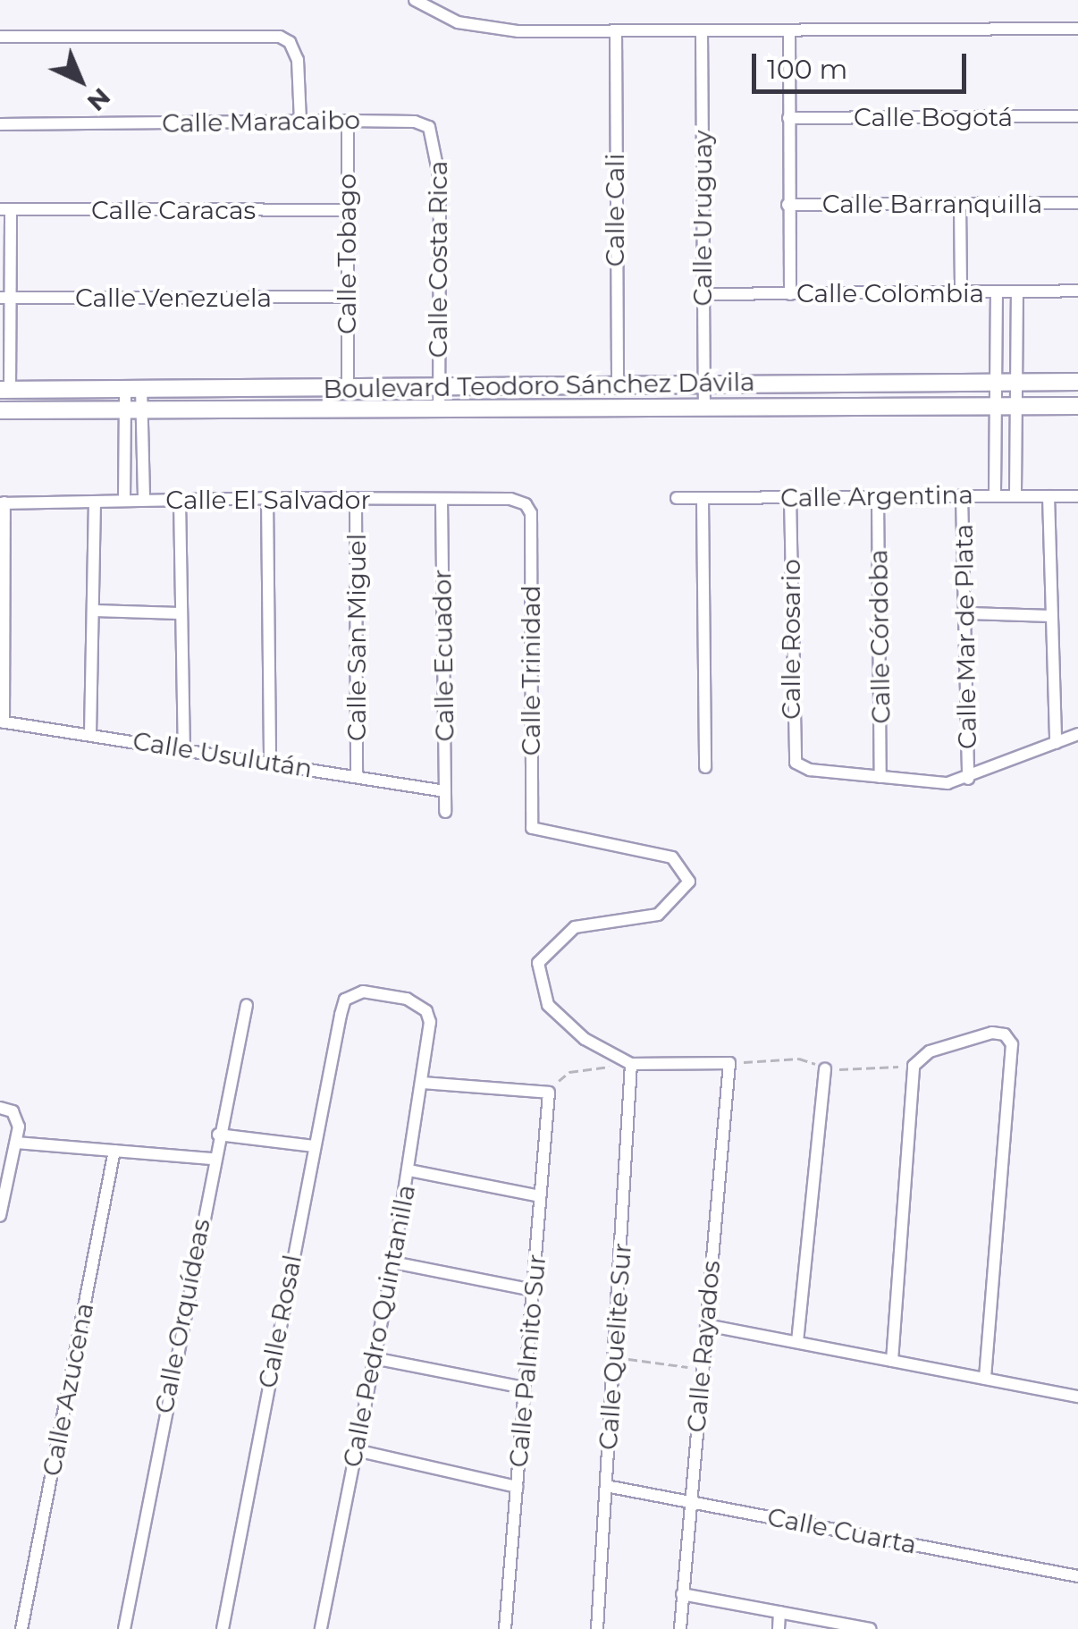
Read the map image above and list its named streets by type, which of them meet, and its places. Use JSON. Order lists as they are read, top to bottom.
{
  "streets": {
    "street": [
      "Calle Bogotá",
      "Calle Maracaibo",
      "Calle Barranquilla",
      "Calle Caracas",
      "Calle Cali",
      "Calle Uruguay",
      "Calle Tobago",
      "Calle Costa Rica",
      "Calle Colombia",
      "Calle Venezuela",
      "Boulevard Teodoro Sánchez Dávila",
      "Calle Argentina",
      "Calle El Salvador",
      "Calle Córdoba",
      "Calle Mar de Plata",
      "Calle San Miguel",
      "Calle Rosario",
      "Calle Ecuador",
      "Calle Trinidad",
      "Calle Usulután",
      "Calle Orquídeas",
      "Calle Rosal",
      "Calle Pedro Quintanilla",
      "Calle Quelite Sur",
      "Calle Rayados",
      "Calle Palmito Sur",
      "Calle Azucena",
      "Calle Cuarta"
    ]
  },
  "crossings": [
    ["Calle Maracaibo", "Calle Tobago"],
    ["Calle Maracaibo", "Calle Costa Rica"],
    ["Calle Caracas", "Calle Tobago"],
    ["Calle Cali", "Boulevard Teodoro Sánchez Dávila"],
    ["Calle Uruguay", "Calle Colombia"],
    ["Calle Uruguay", "Boulevard Teodoro Sánchez Dávila"],
    ["Calle Tobago", "Calle Venezuela"],
    ["Calle Tobago", "Boulevard Teodoro Sánchez Dávila"],
    ["Calle Costa Rica", "Boulevard Teodoro Sánchez Dávila"],
    ["Calle Argentina", "Calle Córdoba"],
    ["Calle Argentina", "Calle Mar de Plata"],
    ["Calle Argentina", "Calle Rosario"],
    ["Calle El Salvador", "Calle San Miguel"],
    ["Calle El Salvador", "Calle Ecuador"],
    ["Calle El Salvador", "Calle Trinidad"],
    ["Calle Córdoba", "Calle Rosario"],
    ["Calle San Miguel", "Calle Usulután"],
    ["Calle Ecuador", "Calle Usulután"],
    ["Calle Trinidad", "Calle Quelite Sur"],
    ["Calle Trinidad", "Calle Rayados"],
    ["Calle Rosal", "Calle Pedro Quintanilla"],
    ["Calle Quelite Sur", "Calle Rayados"],
    ["Calle Quelite Sur", "Calle Cuarta"],
    ["Calle Rayados", "Calle Cuarta"]
  ],
  "scale_bar": "100 m",
  "north": "bottom right"
}
